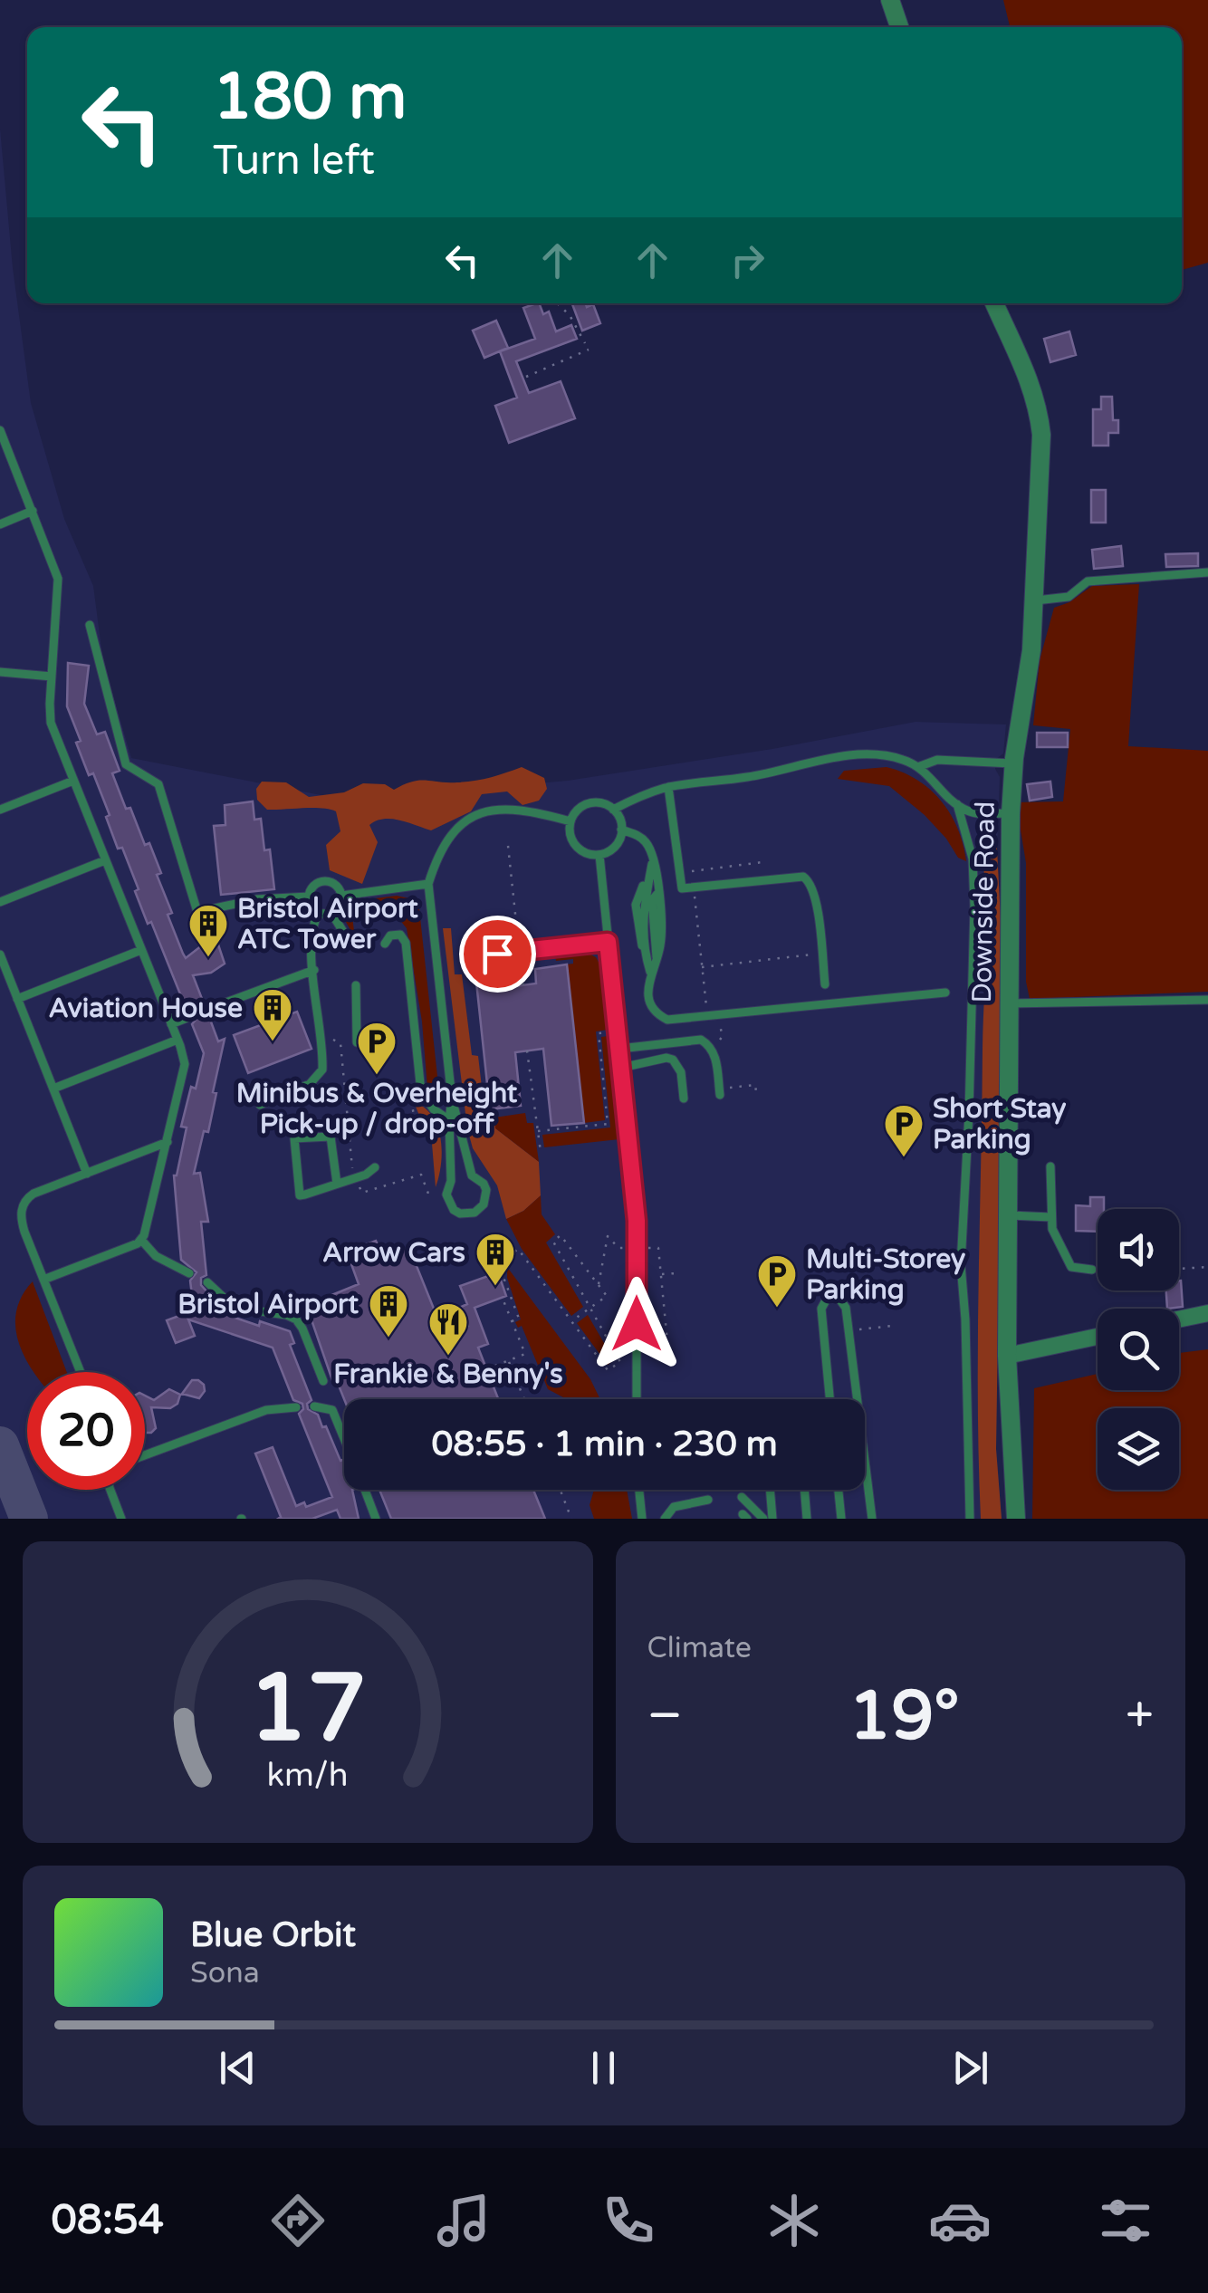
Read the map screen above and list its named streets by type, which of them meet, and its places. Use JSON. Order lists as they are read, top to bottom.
{
  "streets": {
    "street": ["Downside Road"]
  },
  "places": {
    "building": [
      "Bristol Airport ATC Tower",
      "Aviation House",
      "Arrow Cars",
      "Bristol Airport"
    ],
    "parking": ["Minibus & Overheight Pick-up / drop-off", "Short Stay Parking", "Multi-Storey Parking"],
    "restaurant": ["Frankie & Benny's"]
  },
  "page": {
    "turn": ["180 m", "Turn left"],
    "limit": "20",
    "trip": "08:55 · 1 min · 230 m",
    "tile": "Climate",
    "heat": ["−", "19°", "+"],
    "song": ["Blue Orbit", "Sona"],
    "tabs": "08:54",
    "gauge": ["17", "km/h"]
  }
}
